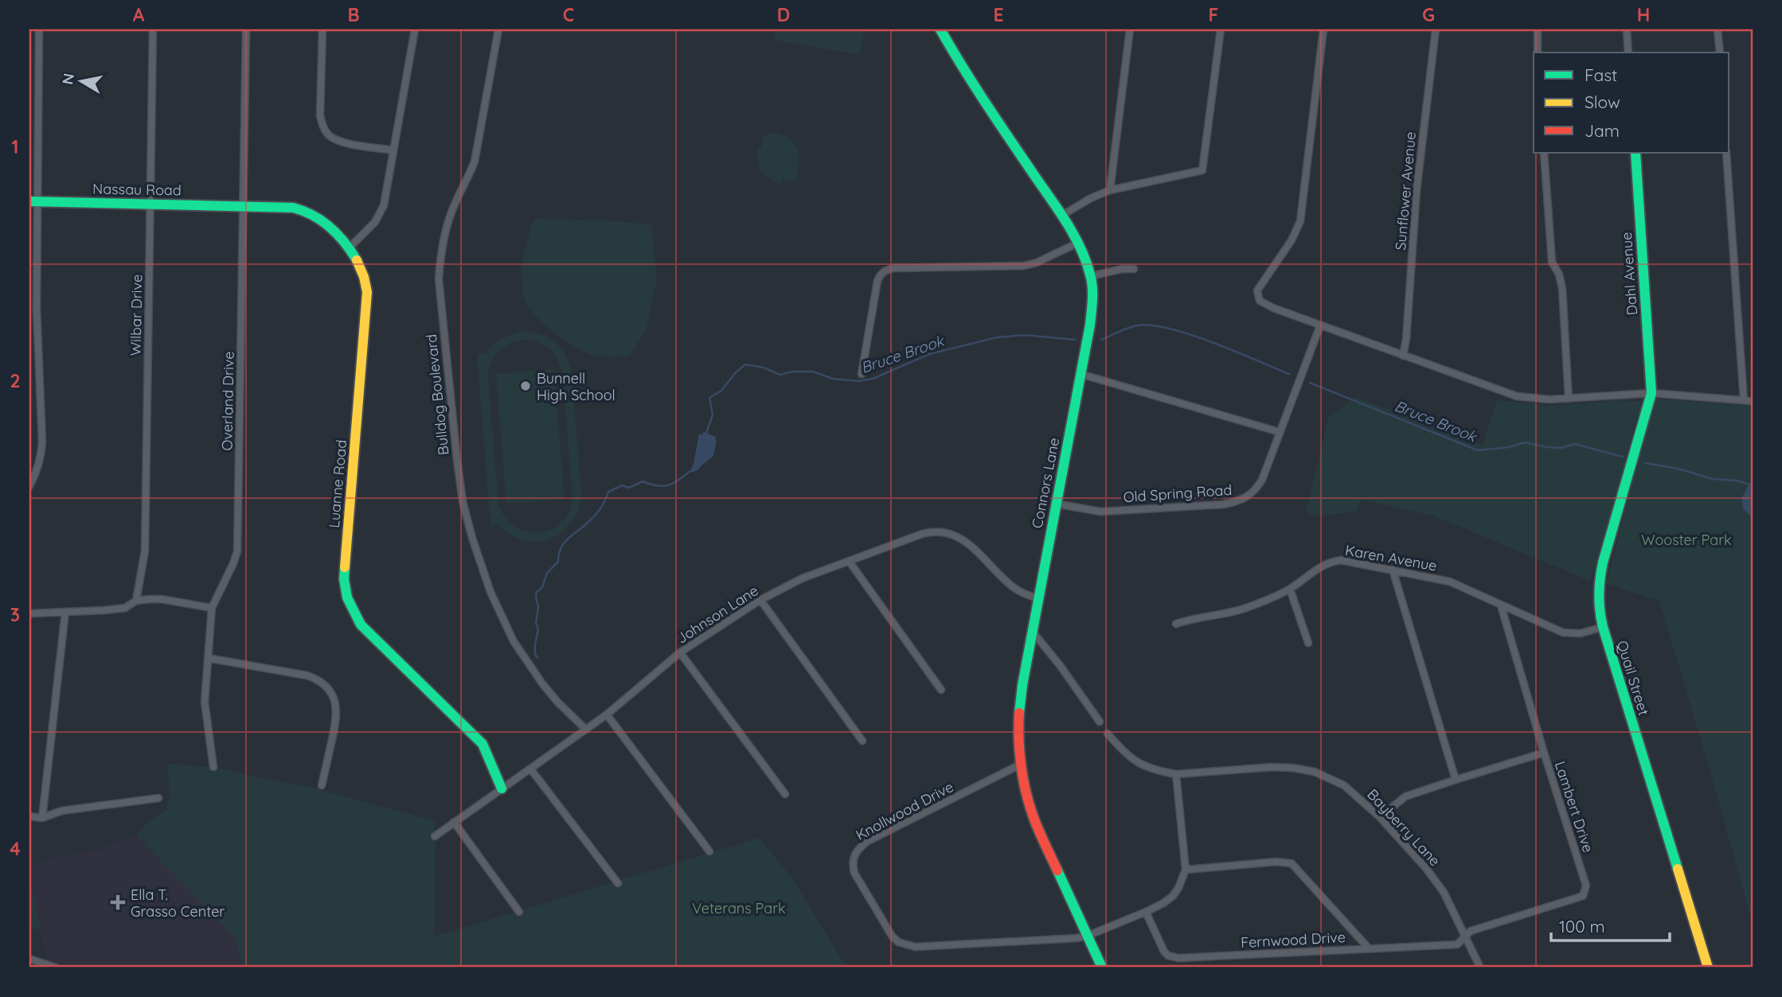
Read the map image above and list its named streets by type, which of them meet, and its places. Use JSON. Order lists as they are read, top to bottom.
{
  "streets": {
    "street": [
      "Nassau Road",
      "Sunflower Avenue",
      "Dahl Avenue",
      "Wilbar Drive",
      "Bulldog Boulevard",
      "Overland Drive",
      "Connors Lane",
      "Luanne Road",
      "Old Spring Road",
      "Karen Avenue",
      "Johnson Lane",
      "Quail Street",
      "Lambert Drive",
      "Knollwood Drive",
      "Bayberry Lane",
      "Fernwood Drive"
    ]
  },
  "crossings": [
    ["Nassau Road", "Wilbar Drive"],
    ["Nassau Road", "Overland Drive"],
    ["Nassau Road", "Luanne Road"],
    ["Dahl Avenue", "Quail Street"],
    ["Bulldog Boulevard", "Johnson Lane"],
    ["Overland Drive", "Luanne Road"],
    ["Connors Lane", "Old Spring Road"],
    ["Connors Lane", "Johnson Lane"],
    ["Connors Lane", "Knollwood Drive"],
    ["Luanne Road", "Johnson Lane"],
    ["Karen Avenue", "Quail Street"],
    ["Karen Avenue", "Lambert Drive"],
    ["Lambert Drive", "Bayberry Lane"],
    ["Lambert Drive", "Fernwood Drive"],
    ["Knollwood Drive", "Fernwood Drive"],
    ["Bayberry Lane", "Fernwood Drive"]
  ],
  "water": ["Bruce Brook"],
  "parks": ["Wooster Park", "Veterans Park"],
  "places": {
    "other": ["Bunnell High School"],
    "health": ["Ella T. Grasso Center"]
  },
  "legend": ["Fast", "Slow", "Jam"],
  "scale_bar": "100 m",
  "north": "left",
  "grid": {
    "columns": [
      "A",
      "B",
      "C",
      "D",
      "E",
      "F",
      "G",
      "H"
    ],
    "rows": [
      "1",
      "2",
      "3",
      "4"
    ]
  }
}
